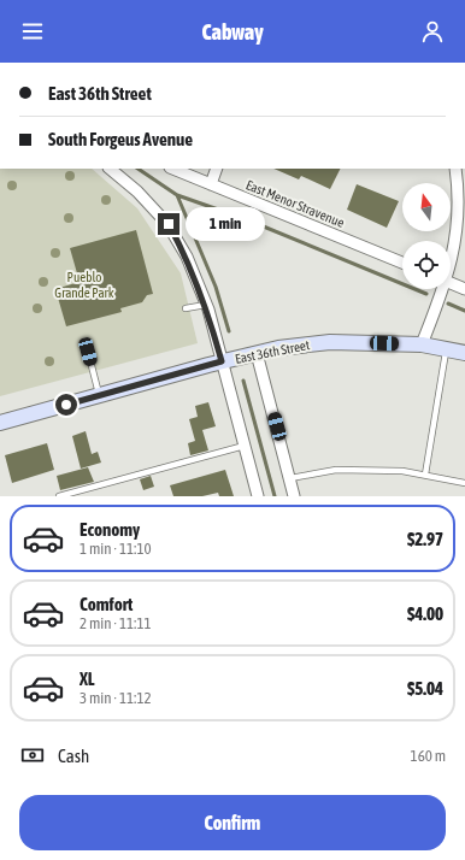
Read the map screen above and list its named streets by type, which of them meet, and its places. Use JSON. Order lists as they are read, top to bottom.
{
  "streets": {
    "main road": ["East 36th Street"],
    "street": ["East Menor Stravenue"]
  },
  "parks": ["Pueblo Grande Park"],
  "north": "top",
  "page": {
    "header": "Cabway",
    "banner": ["East 36th Street", "South Forgeus Avenue"],
    "bubble": "1 min",
    "list": [
      {
        "name": "Economy",
        "note": "1 min · 11:10",
        "value": "$2.97"
      },
      {
        "name": "Comfort",
        "note": "2 min · 11:11",
        "value": "$4.00"
      },
      {
        "name": "XL",
        "note": "3 min · 11:12",
        "value": "$5.04"
      }
    ],
    "pay": ["Cash", "160 m"],
    "buttons": "Confirm"
  }
}
